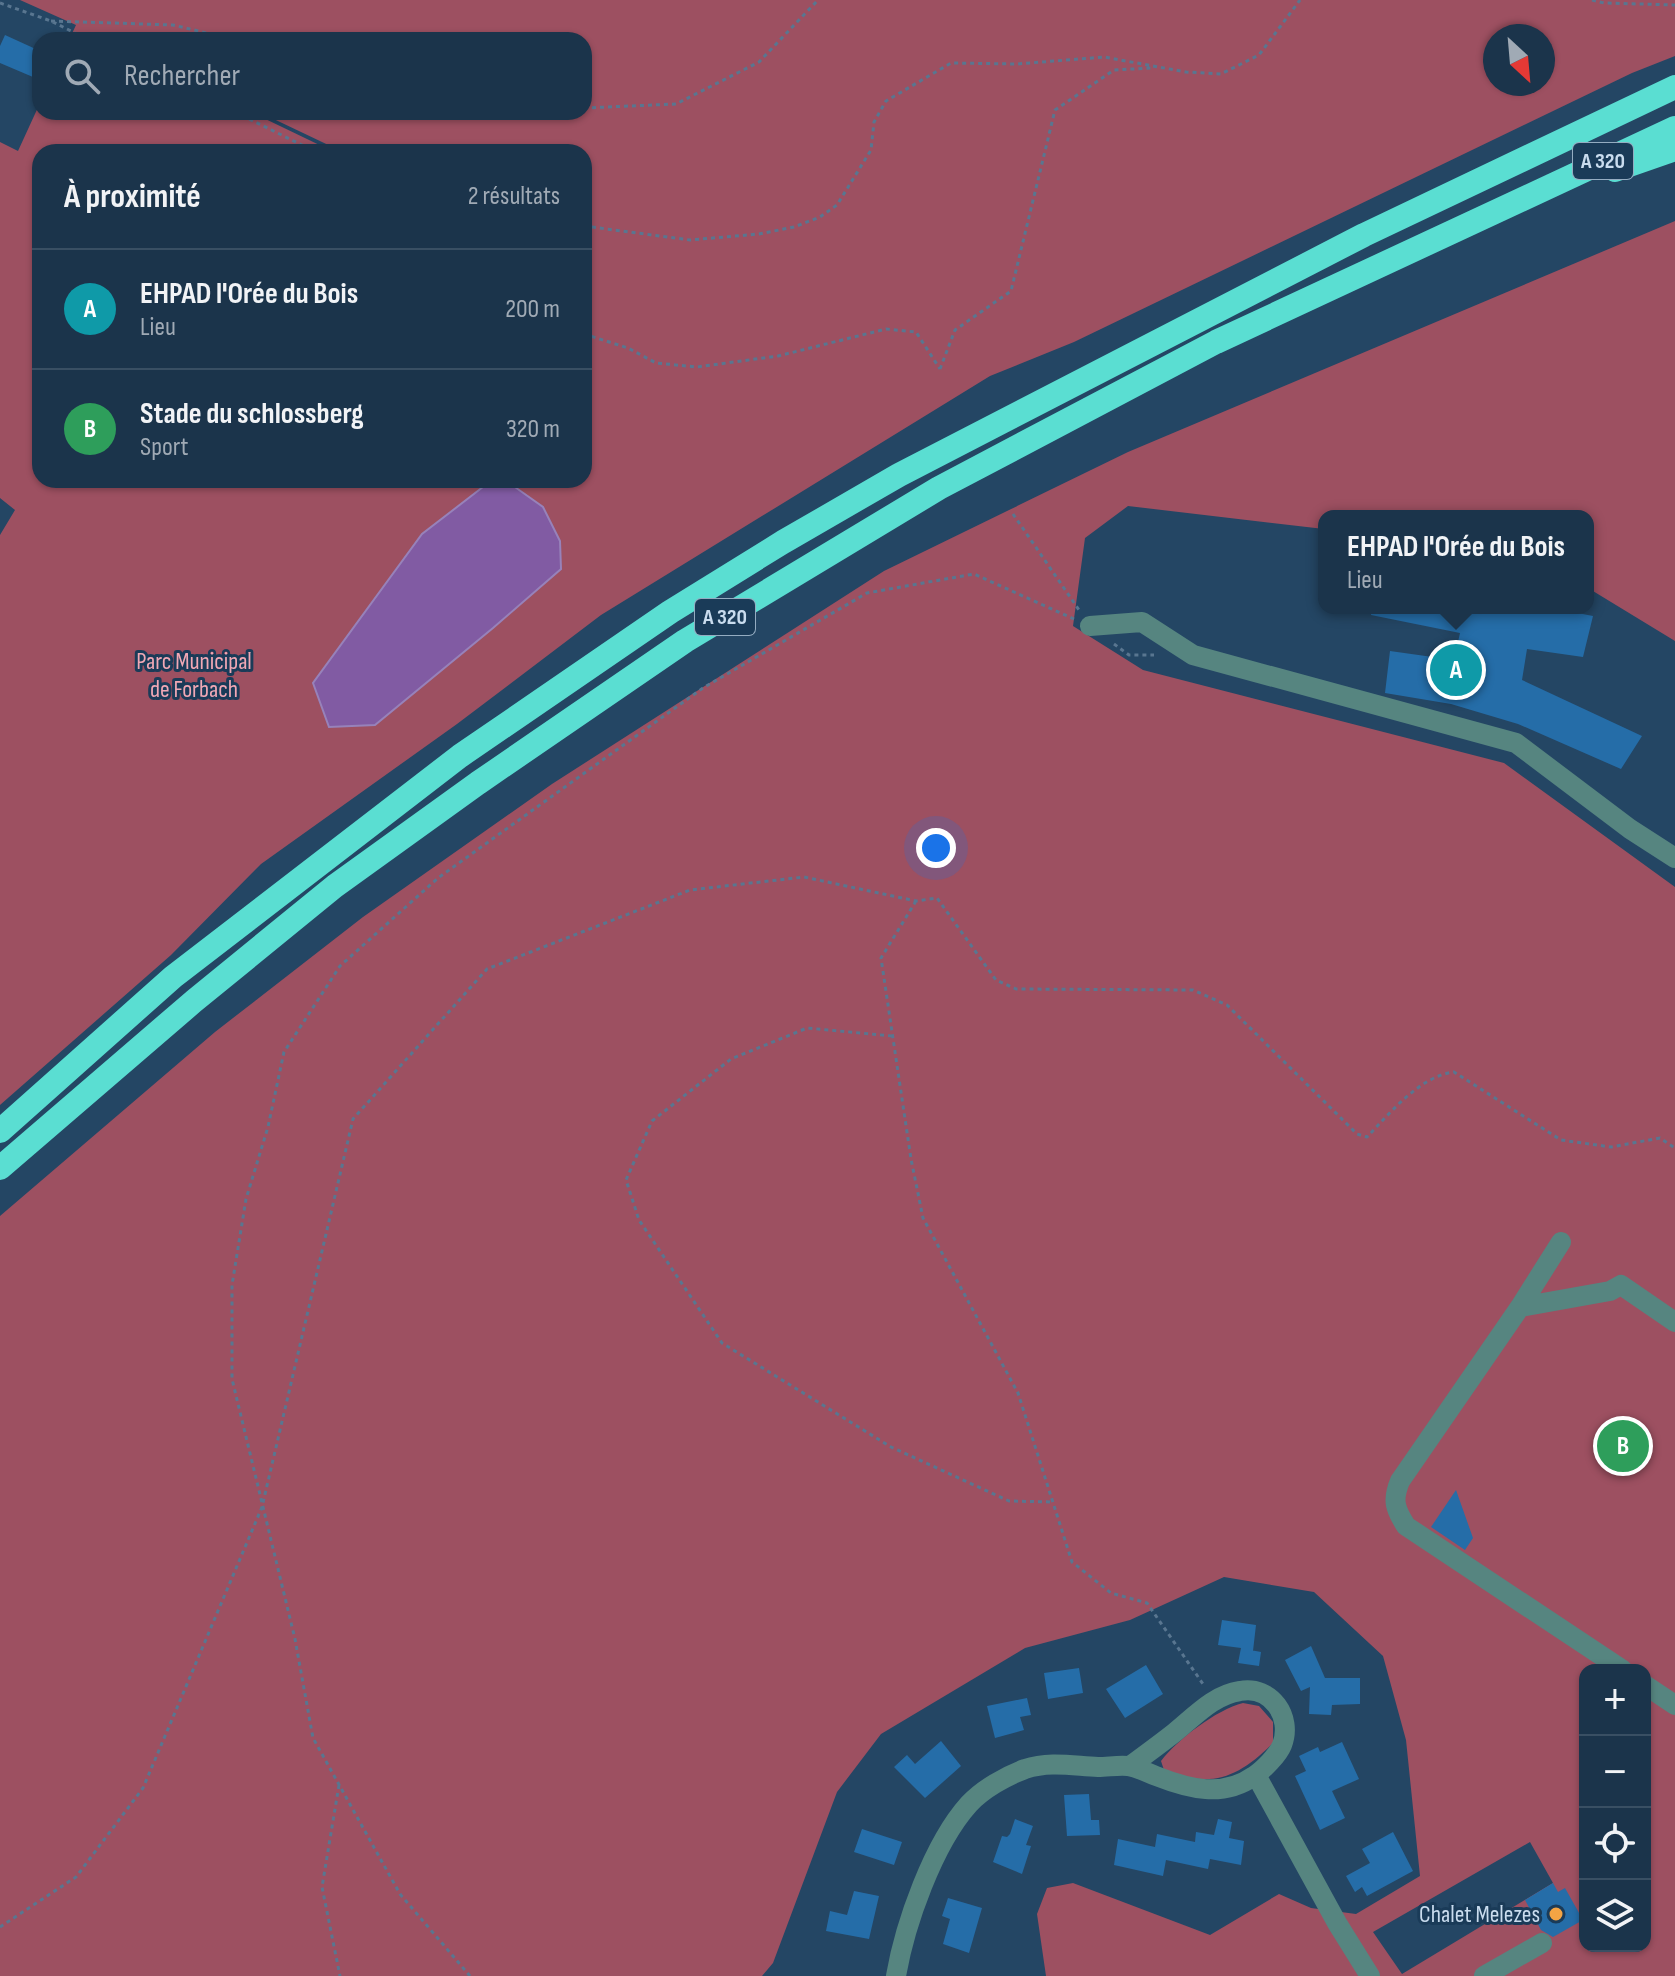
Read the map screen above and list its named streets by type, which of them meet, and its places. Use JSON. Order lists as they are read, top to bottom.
{
  "streets": {
    "highway": ["A 320"]
  },
  "parks": ["Parc Municipal de Forbach"],
  "places": ["Chalet Melezes"],
  "north": "bottom right",
  "page": {
    "search": "Rechercher",
    "heading": ["À proximité", "2 résultats"],
    "list": [
      {
        "mark": "A",
        "name": "EHPAD l'Orée du Bois",
        "note": "Lieu",
        "value": "200 m"
      },
      {
        "mark": "B",
        "name": "Stade du schlossberg",
        "note": "Sport",
        "value": "320 m"
      }
    ],
    "popup": ["EHPAD l'Orée du Bois", "Lieu"],
    "pins": ["A", "B"],
    "map_buttons": ["+", "−"]
  }
}
